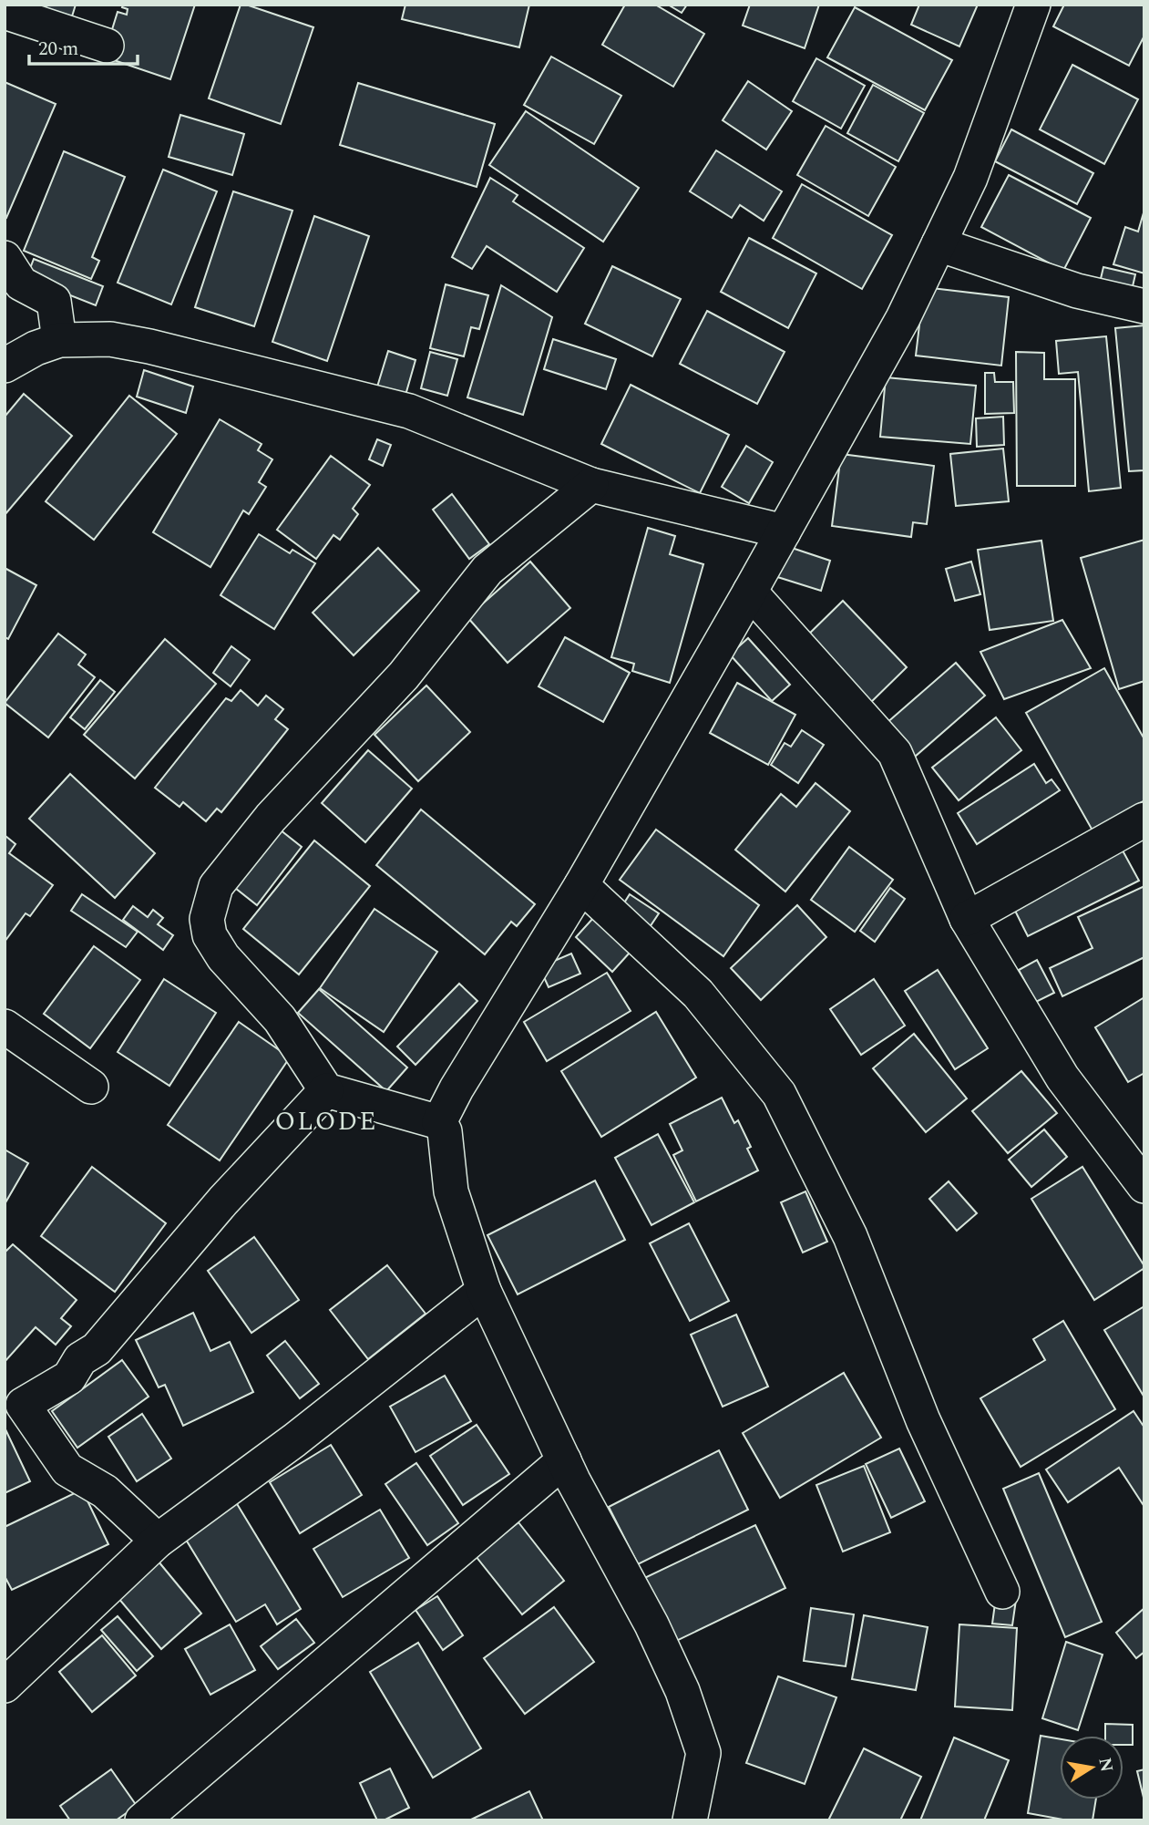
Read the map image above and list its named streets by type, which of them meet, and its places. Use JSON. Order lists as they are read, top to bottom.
{
  "districts": ["OLODE"],
  "scale_bar": "20 m",
  "north": "right"
}
